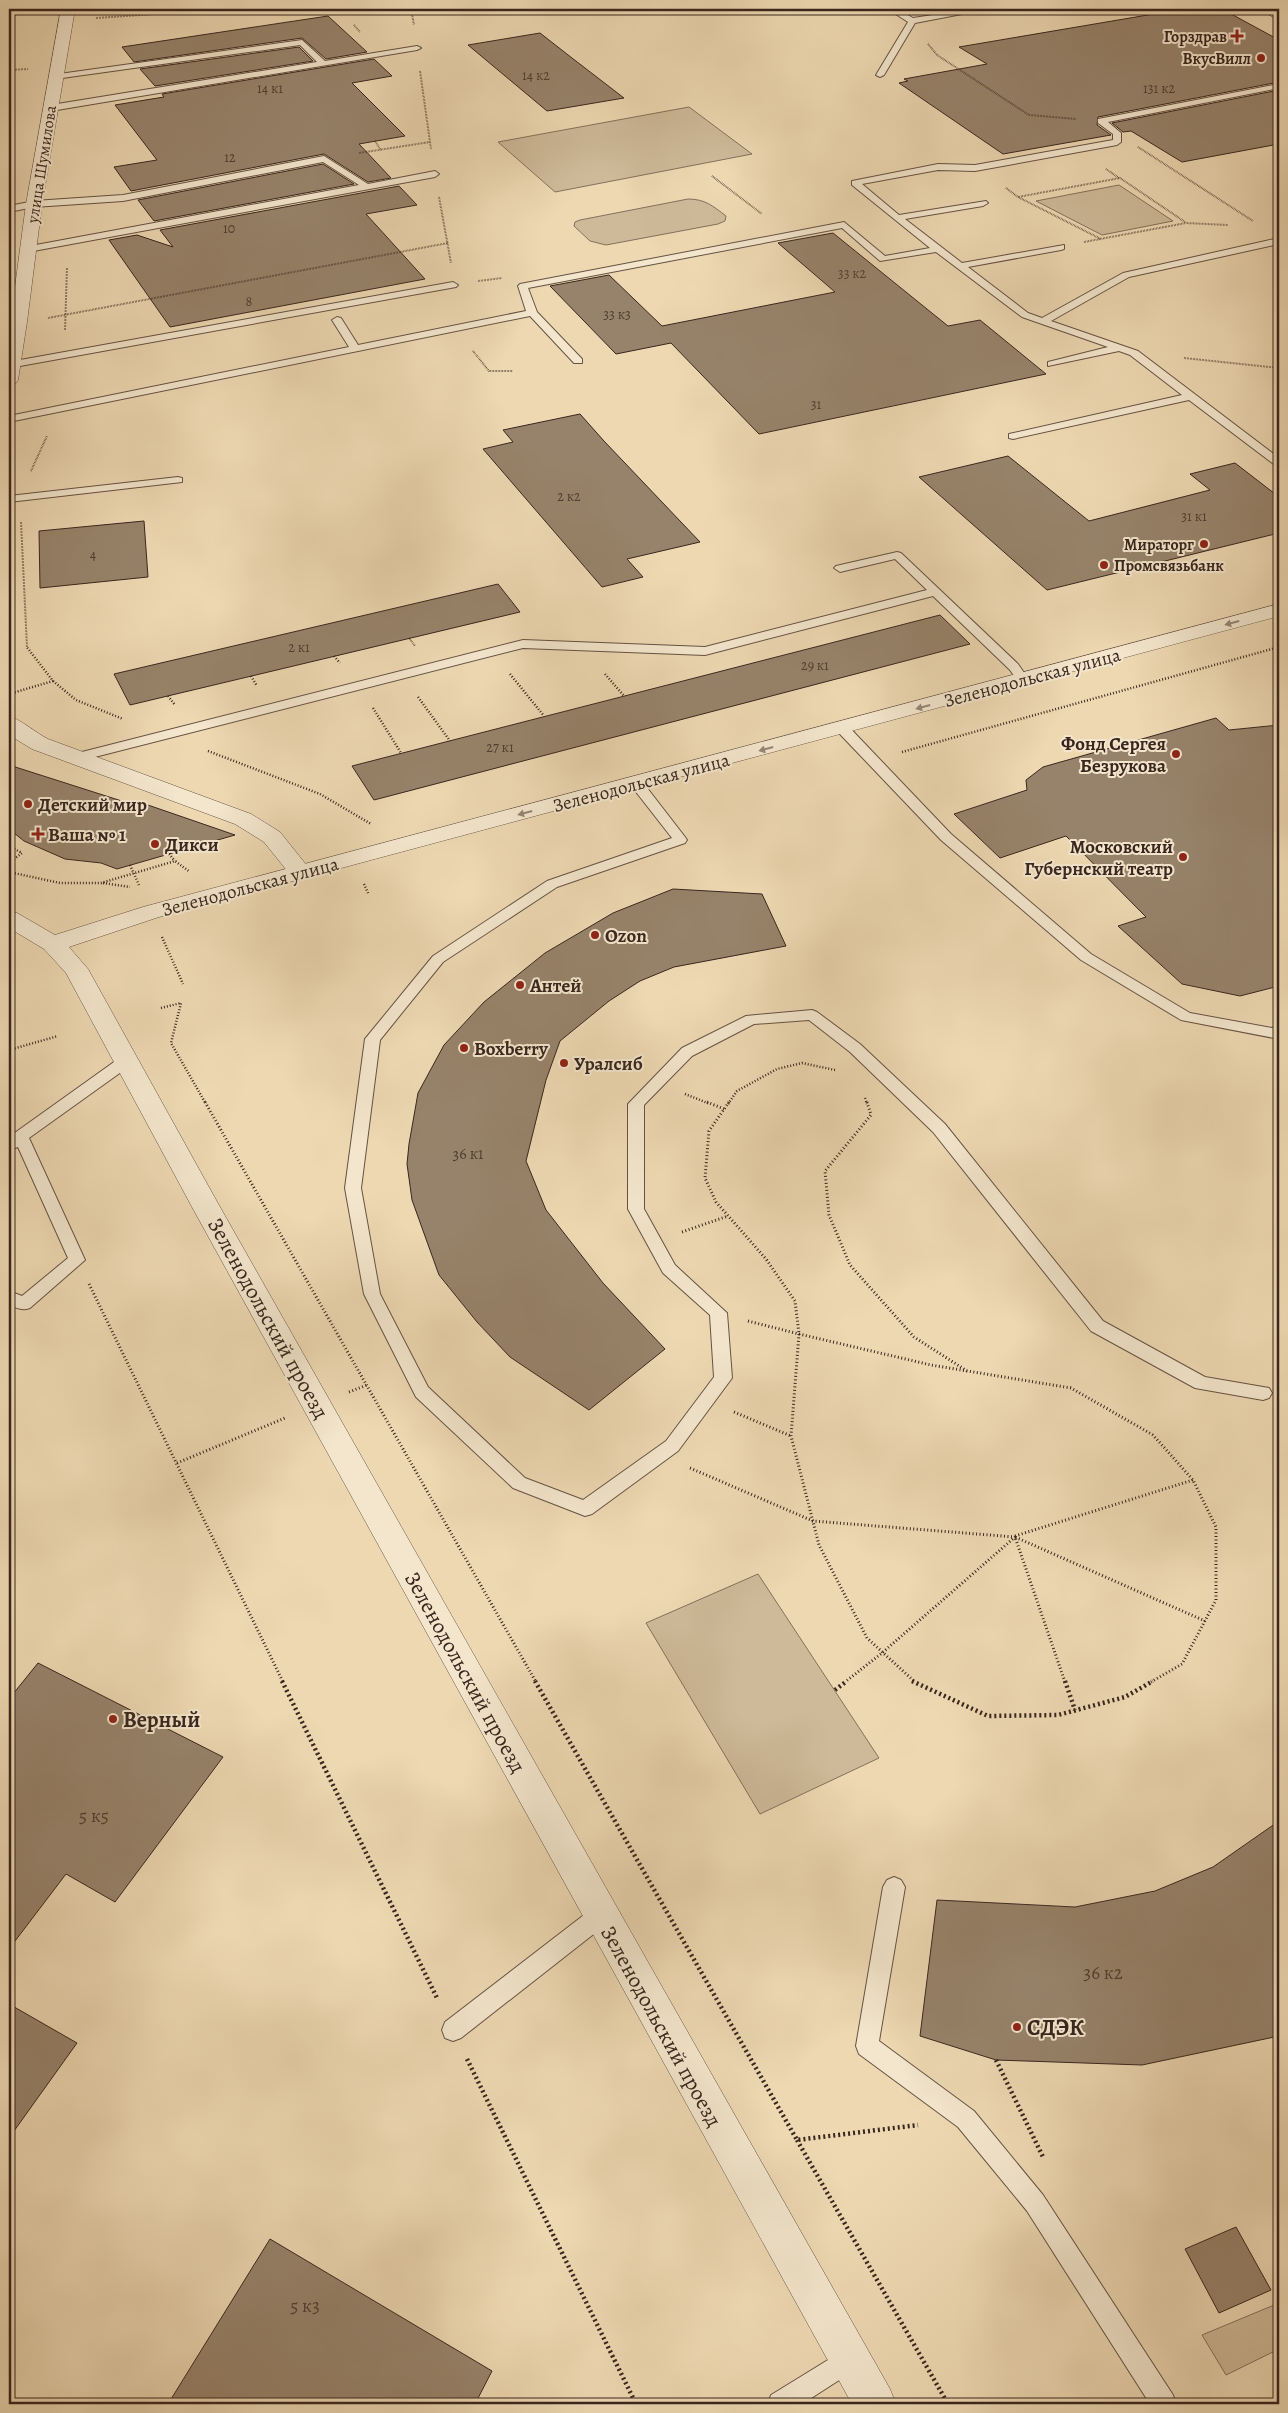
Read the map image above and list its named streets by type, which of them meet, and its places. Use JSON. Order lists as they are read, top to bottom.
{
  "streets": {
    "street": ["улица Шумилова", "Зеленодольская улица", "Зеленодольский проезд"]
  },
  "crossings": [
    ["Зеленодольская улица", "Зеленодольский проезд"]
  ],
  "one_way": ["Зеленодольская улица"],
  "places": {
    "health": ["Горздрав", "Ваша № 1"],
    "other": [
      "ВкусВилл",
      "Мираторг",
      "Промсвязьбанк",
      "Фонд Сергея Безрукова",
      "Детский мир",
      "Дикси",
      "Московский Губернский театр",
      "Ozon",
      "Антей",
      "Boxberry",
      "Уралсиб",
      "Верный",
      "СДЭК"
    ]
  },
  "house_numbers": [
    "14 к2",
    "14 к1",
    "131 к2",
    "12",
    "10",
    "33 к2",
    "8",
    "33 к3",
    "31",
    "2 к2",
    "31 к1",
    "4",
    "2 к1",
    "29 к1",
    "27 к1",
    "36 к1",
    "5 к5",
    "36 к2",
    "5 к3"
  ]
}
